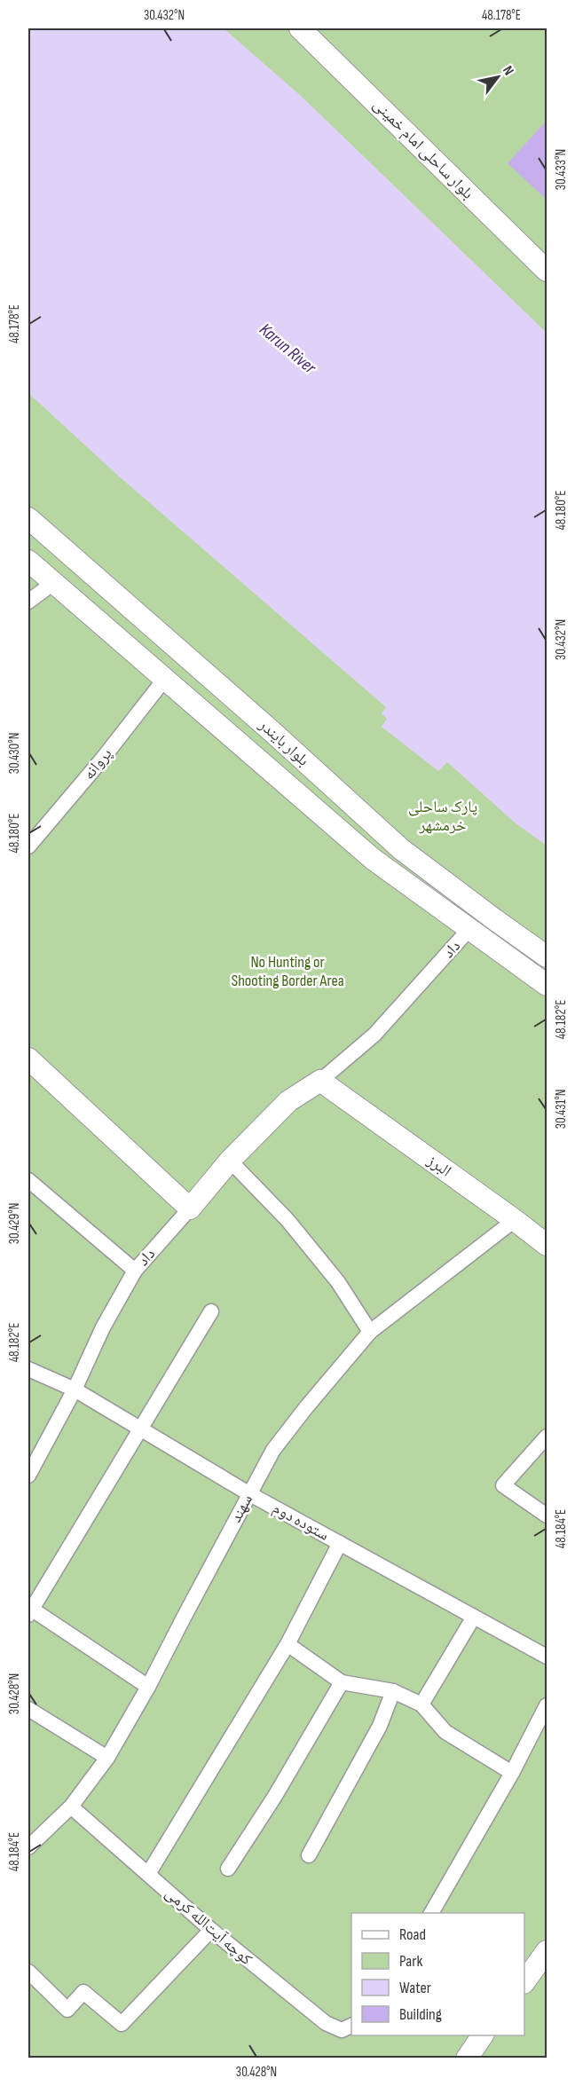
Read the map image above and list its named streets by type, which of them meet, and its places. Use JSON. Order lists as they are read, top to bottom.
{
  "streets": {
    "street": [
      "بلوار ساحلی امام خمینی",
      "بلوار بایندر",
      "پروانه",
      "داد",
      "البرز",
      "سهند",
      "ستوده دوم",
      "کوچه آیت‌الله کرمی"
    ]
  },
  "crossings": [
    ["بلوار بایندر", "پروانه"],
    ["بلوار بایندر", "داد"],
    ["داد", "البرز"],
    ["داد", "ستوده دوم"],
    ["البرز", "سهند"],
    ["سهند", "ستوده دوم"],
    ["سهند", "کوچه آیت‌الله کرمی"]
  ],
  "water": ["Karun River"],
  "parks": ["پارک ساحلی خرمشهر", "No Hunting or Shooting Border Area"],
  "legend": [
    "Road",
    "Park",
    "Water",
    "Building"
  ],
  "north": "top right",
  "coordinates": [
    "30.432°N",
    "48.178°E",
    "30.433°N",
    "48.180°E",
    "30.430°N",
    "48.182°E",
    "30.431°N",
    "30.429°N",
    "48.184°E",
    "30.428°N"
  ]
}
